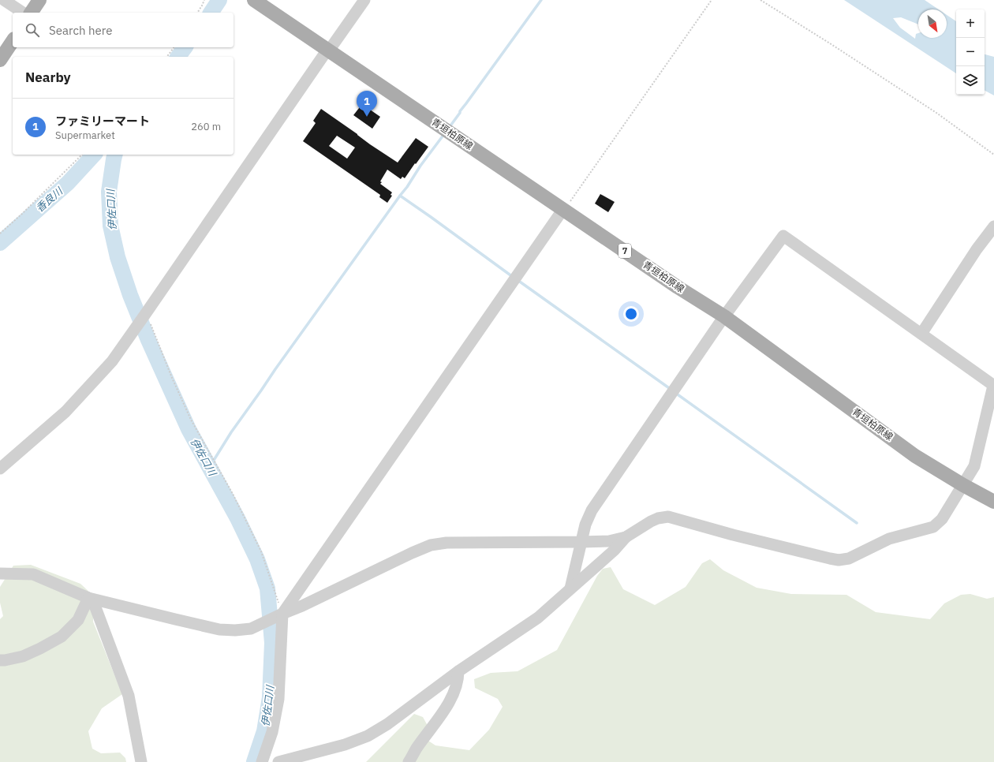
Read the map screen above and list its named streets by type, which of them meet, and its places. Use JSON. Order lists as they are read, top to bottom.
{
  "streets": {
    "main road": ["青垣柏原線", "7"]
  },
  "water": ["香良川", "伊佐口川"],
  "north": "bottom right",
  "page": {
    "map_buttons": ["+", "−"],
    "search": "Search here",
    "heading": "Nearby",
    "pins": "1",
    "list": [
      {
        "mark": "1",
        "name": "ファミリーマート",
        "note": "Supermarket",
        "value": "260 m"
      }
    ]
  }
}
